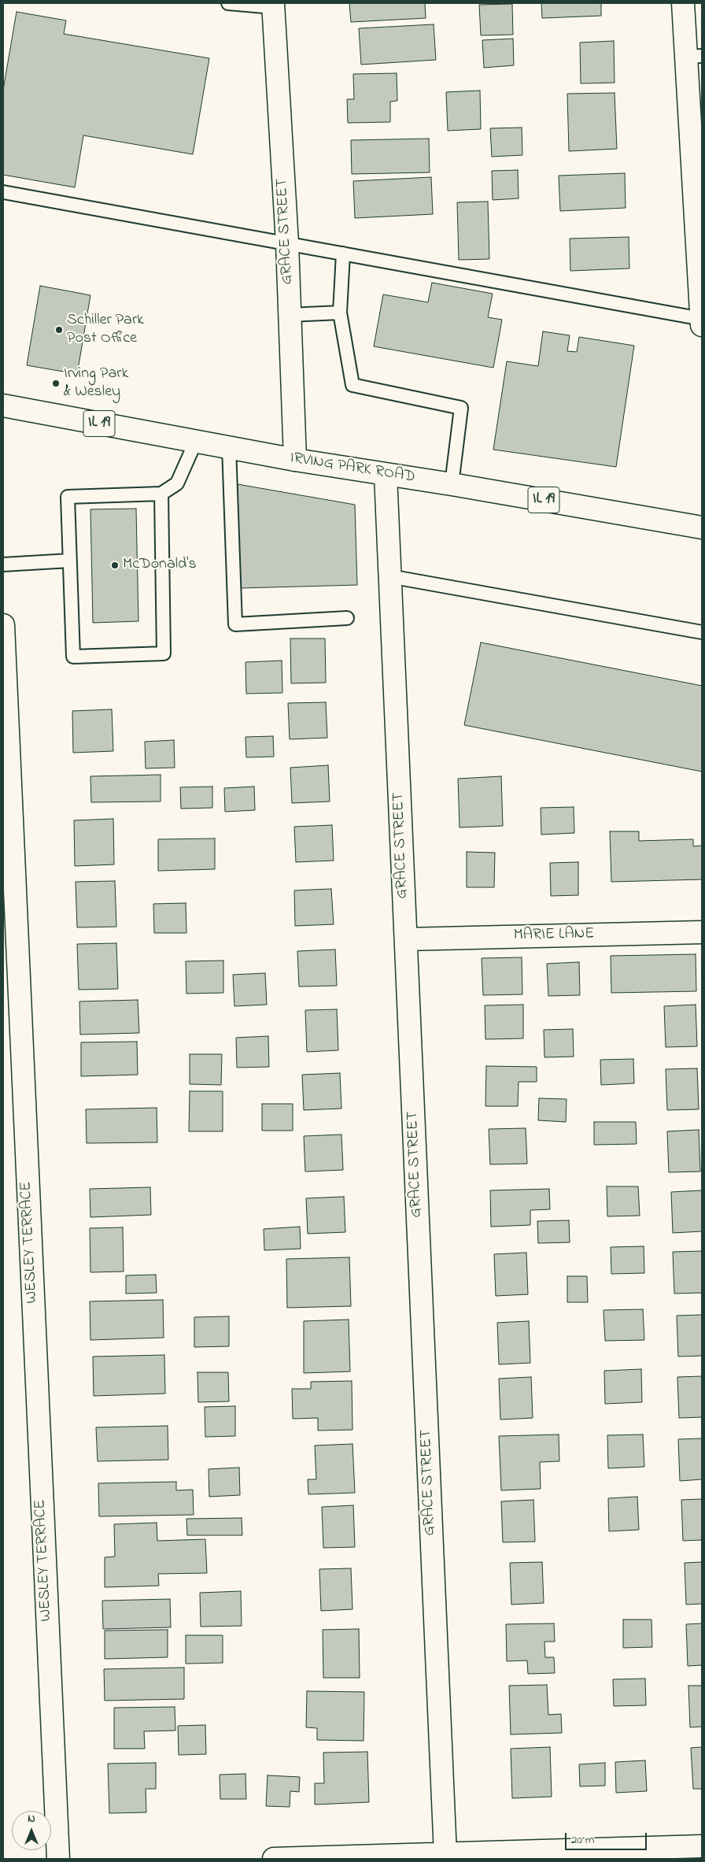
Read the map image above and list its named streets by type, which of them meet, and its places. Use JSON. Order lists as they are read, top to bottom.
{
  "streets": {
    "street": [
      "GRACE STREET",
      "IL 19",
      "IRVING PARK ROAD",
      "MARIE LANE",
      "WESLEY TERRACE"
    ]
  },
  "crossings": [
    ["GRACE STREET", "IRVING PARK ROAD"],
    ["GRACE STREET", "MARIE LANE"]
  ],
  "places": ["Schiller Park Post Office", "Irving Park & Wesley", "McDonald's"],
  "scale_bar": "20 m",
  "north": "top"
}
